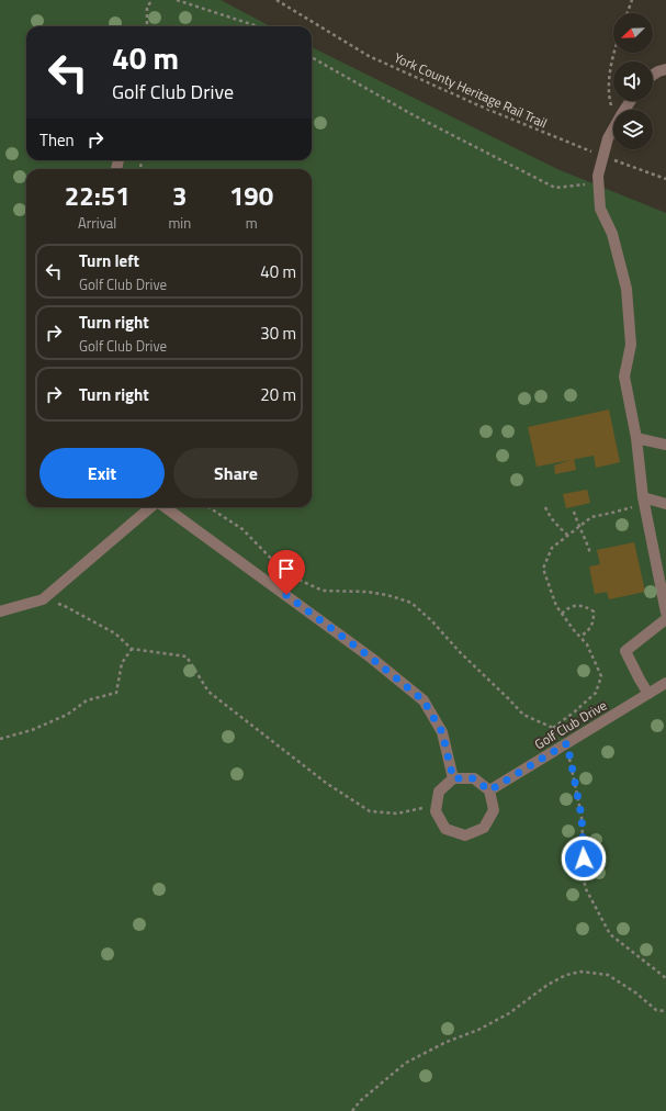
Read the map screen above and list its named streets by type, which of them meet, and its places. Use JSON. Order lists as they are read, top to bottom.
{
  "streets": {
    "street": ["Golf Club Drive"],
    "path": ["York County Heritage Rail Trail"]
  },
  "north": "bottom left",
  "page": {
    "turn": ["40 m", "Golf Club Drive"],
    "then": "Then",
    "eta": [
      "22:51",
      "Arrival",
      "3",
      "min",
      "190",
      "m"
    ],
    "list": [
      {
        "name": "Turn left",
        "note": "Golf Club Drive",
        "value": "40 m"
      },
      {
        "name": "Turn right",
        "note": "Golf Club Drive",
        "value": "30 m"
      },
      {
        "name": "Turn right",
        "value": "20 m"
      }
    ],
    "buttons": ["Exit", "Share"]
  }
}
